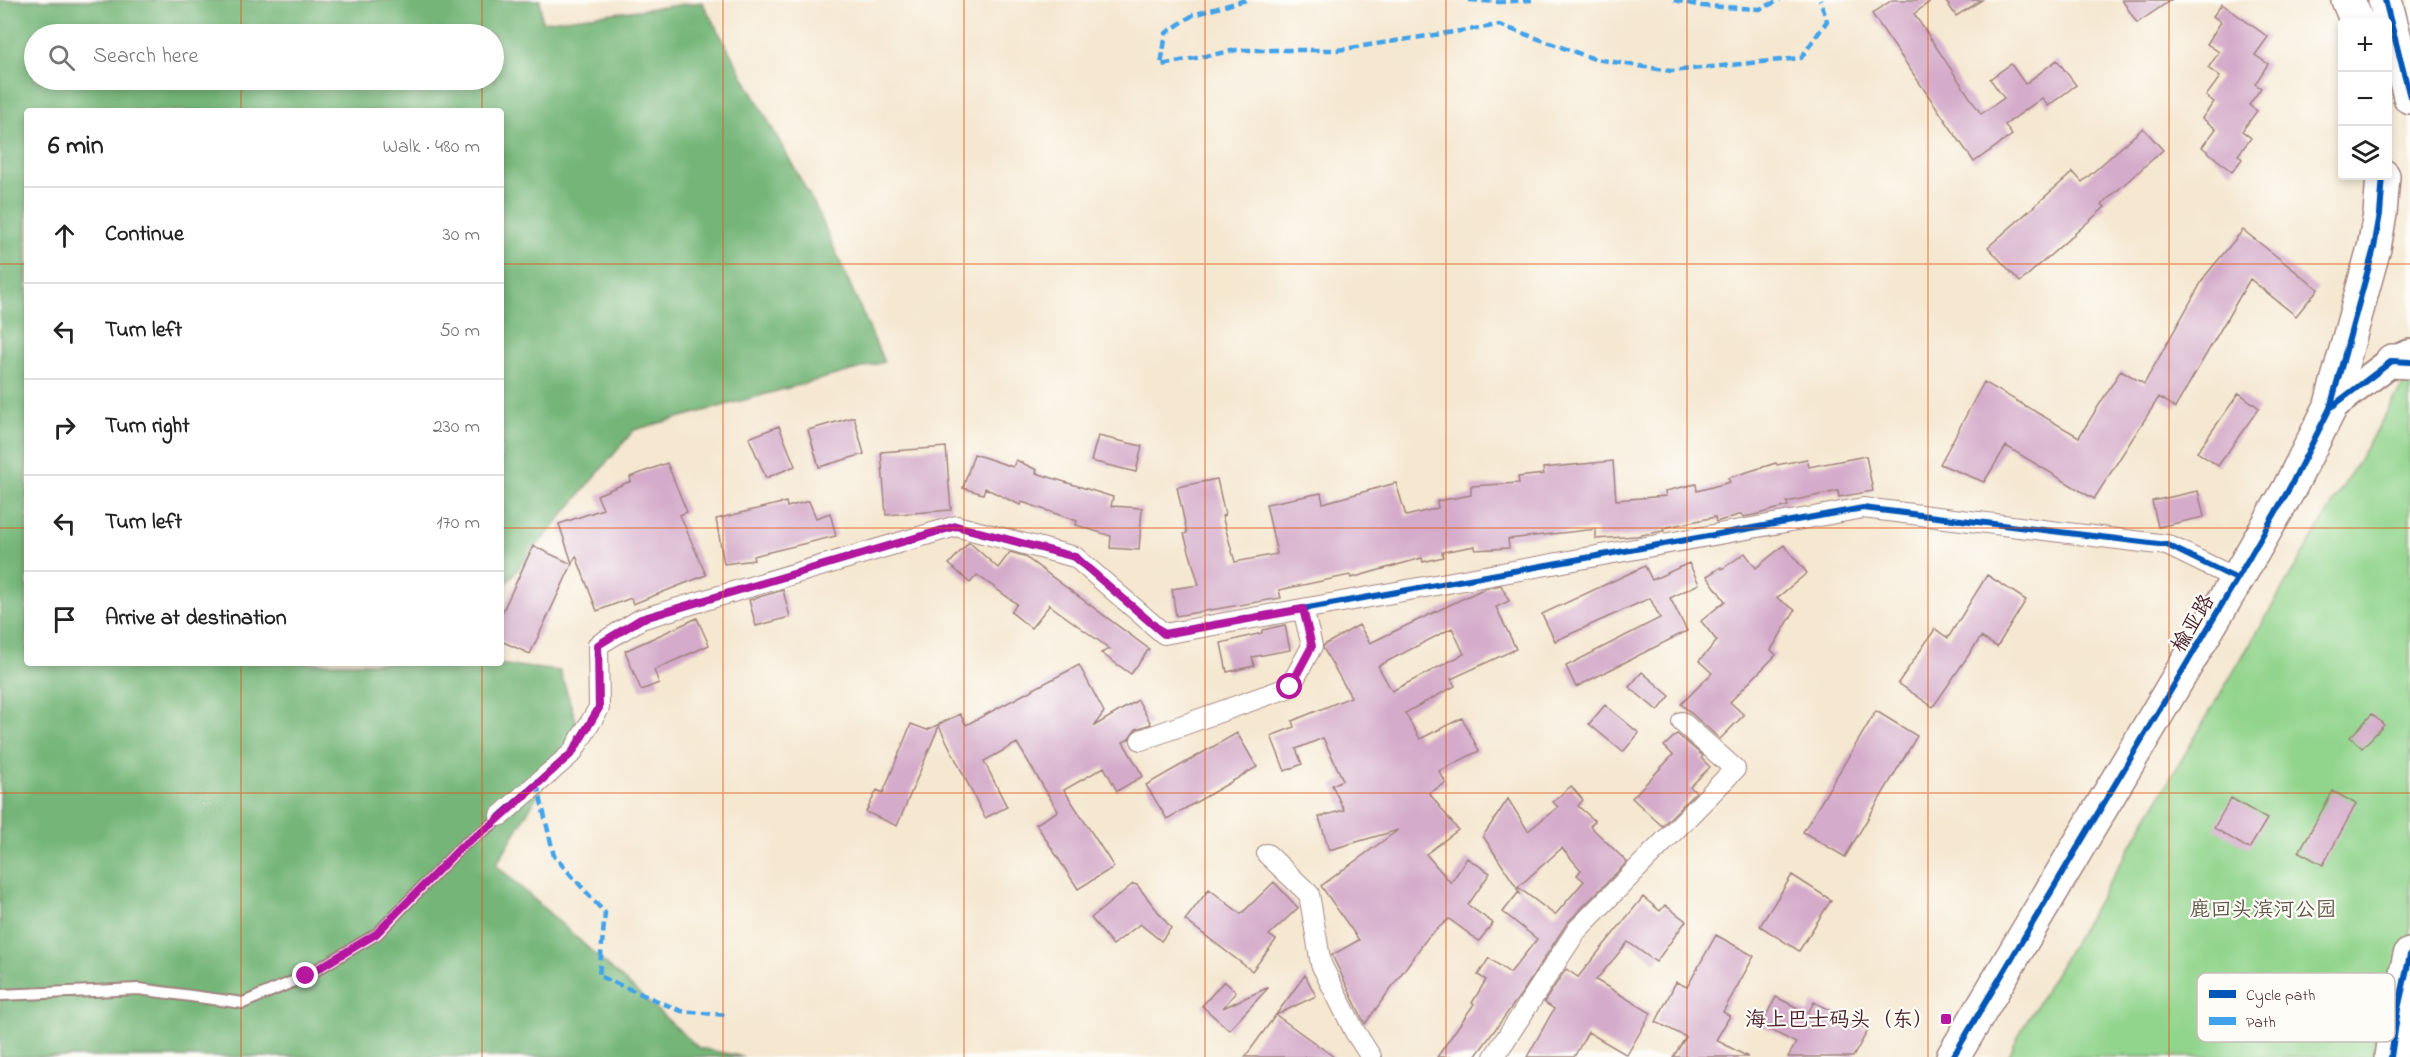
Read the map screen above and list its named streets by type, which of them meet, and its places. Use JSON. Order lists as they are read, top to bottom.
{
  "streets": {
    "highway": ["榆亚路"]
  },
  "parks": ["鹿回头滨河公园"],
  "places": {
    "transit": ["海上巴士码头（东）"]
  },
  "legend": ["Cycle path", "Path"],
  "page": {
    "map_buttons": ["+", "−"],
    "search": "Search here",
    "heading": ["6 min", "Walk · 480 m"],
    "list": [
      ["Continue", "30 m"],
      ["Turn left", "50 m"],
      ["Turn right", "230 m"],
      ["Turn left", "170 m"],
      "Arrive at destination"
    ]
  }
}
